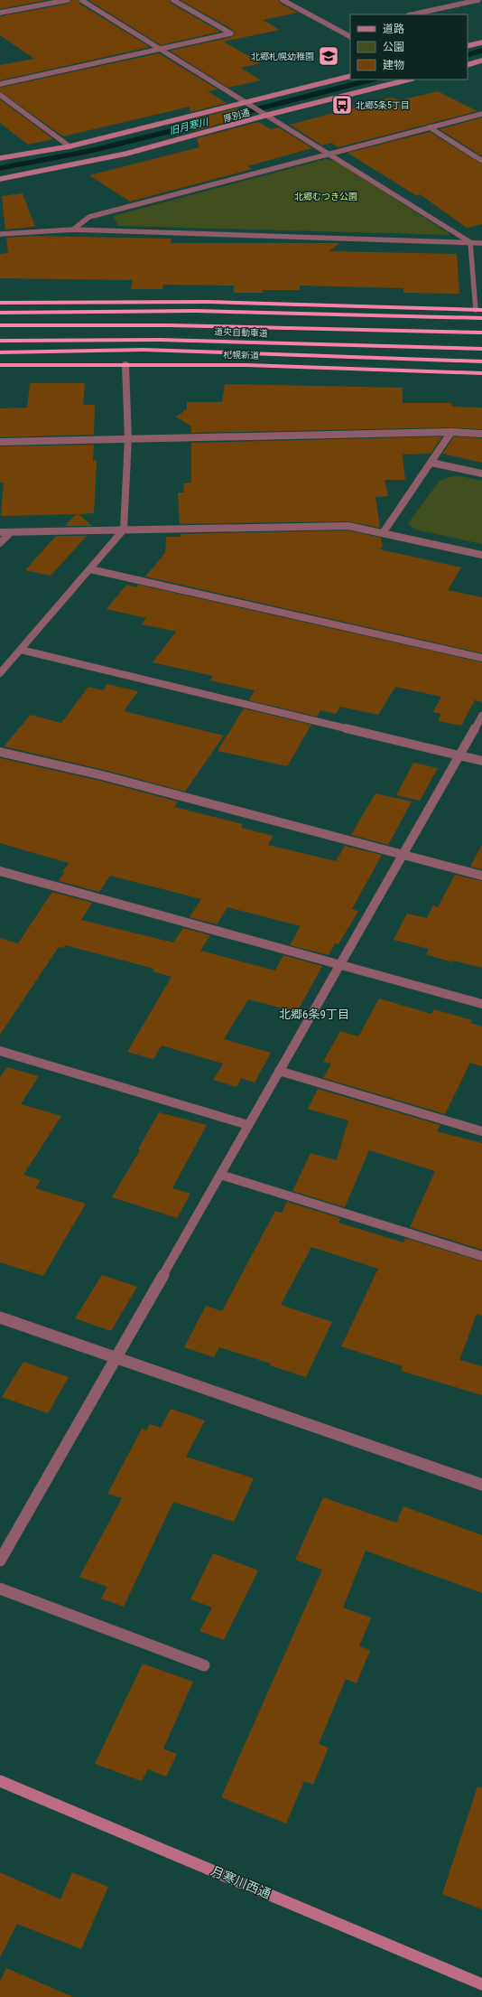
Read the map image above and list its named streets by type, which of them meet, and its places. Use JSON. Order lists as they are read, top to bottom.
{
  "streets": {
    "highway": ["道央自動車道", "札幌新道"],
    "street": ["厚別通", "月寒川西通"]
  },
  "districts": ["北郷6条9丁目"],
  "water": ["旧月寒川"],
  "parks": ["北郷むつき公園"],
  "places": {
    "school or university": ["北郷札幌幼稚園"],
    "bus stop": ["北郷5条5丁目"]
  },
  "legend": ["道路", "公園", "建物"]
}
